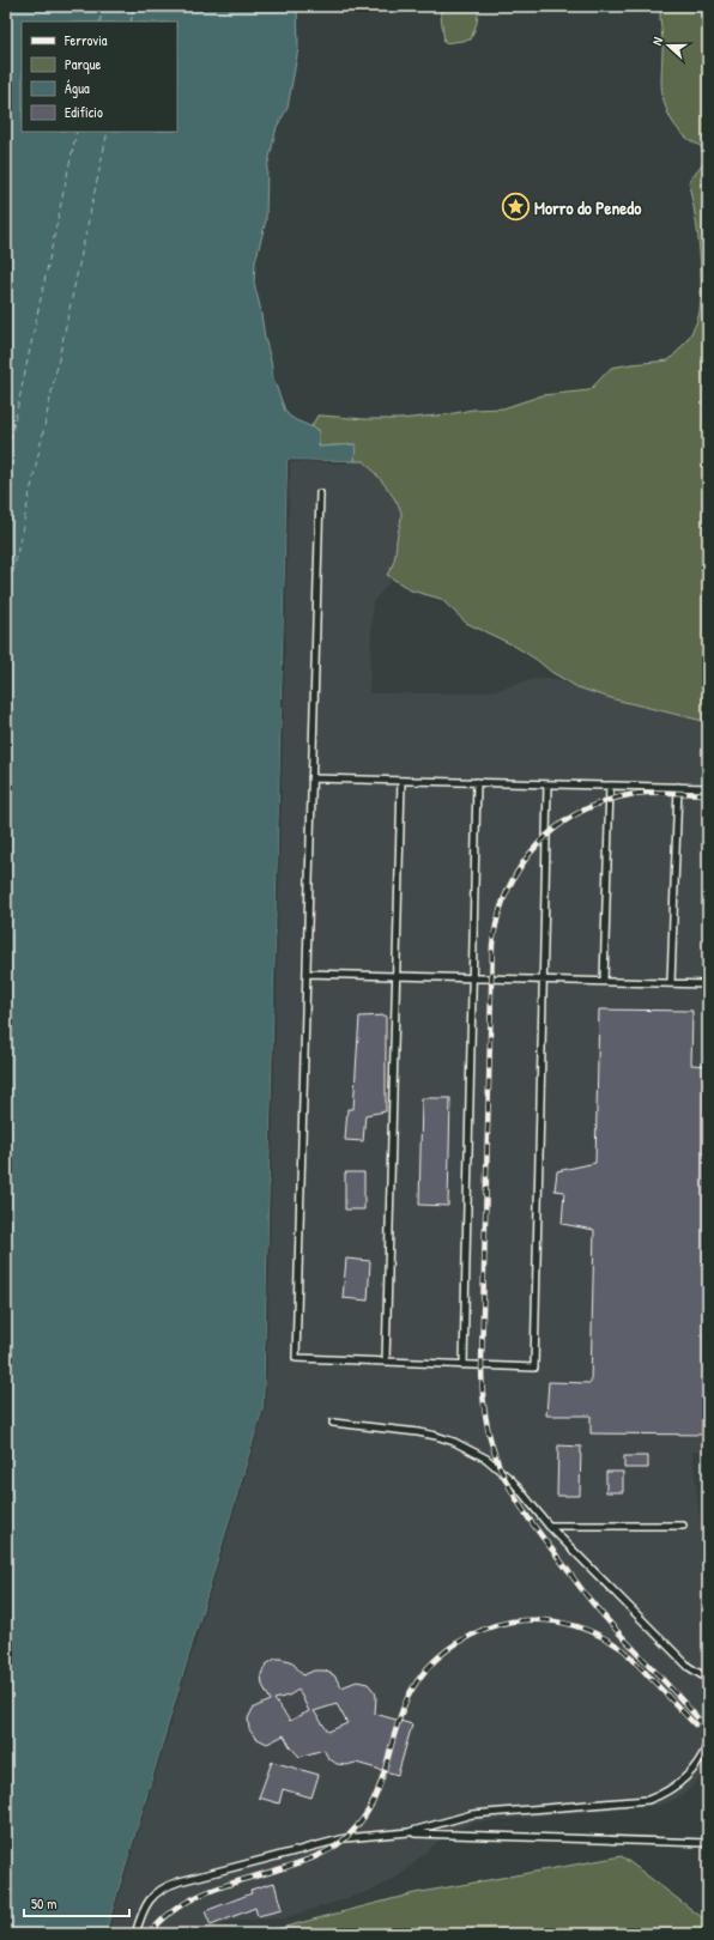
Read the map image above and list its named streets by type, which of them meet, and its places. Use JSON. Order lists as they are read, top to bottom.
{
  "places": {
    "place": ["Morro do Penedo"]
  },
  "legend": [
    "Ferrovia",
    "Parque",
    "Água",
    "Edifício"
  ],
  "scale_bar": "50 m",
  "north": "left"
}
